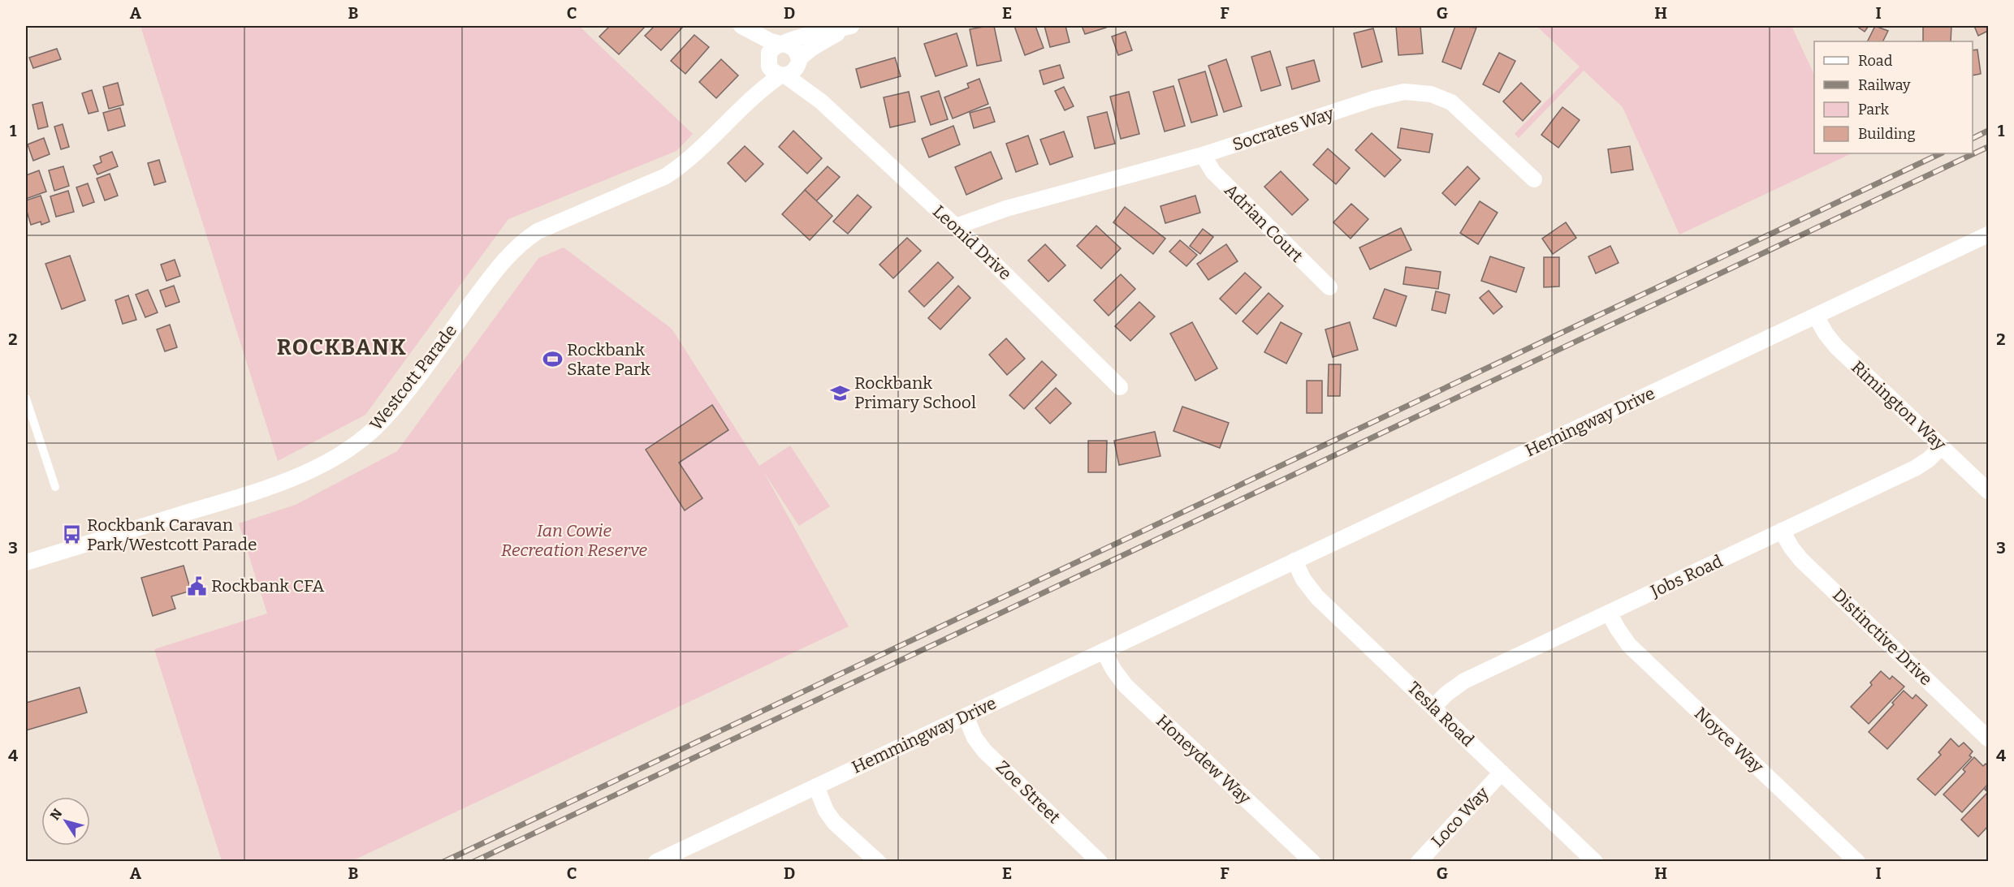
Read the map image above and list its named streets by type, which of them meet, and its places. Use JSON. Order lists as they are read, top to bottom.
{
  "streets": {
    "street": [
      "Socrates Way",
      "Adrian Court",
      "Leonid Drive",
      "Westcott Parade",
      "Rimington Way",
      "Hemingway Drive",
      "Jobs Road",
      "Distinctive Drive",
      "Tesla Road",
      "Hemmingway Drive",
      "Noyce Way",
      "Honeydew Way",
      "Zoe Street",
      "Loco Way"
    ]
  },
  "crossings": [
    ["Socrates Way", "Adrian Court"],
    ["Socrates Way", "Leonid Drive"],
    ["Leonid Drive", "Westcott Parade"],
    ["Rimington Way", "Hemingway Drive"],
    ["Rimington Way", "Jobs Road"],
    ["Hemingway Drive", "Tesla Road"],
    ["Hemingway Drive", "Hemmingway Drive"],
    ["Jobs Road", "Distinctive Drive"],
    ["Jobs Road", "Tesla Road"],
    ["Jobs Road", "Noyce Way"],
    ["Tesla Road", "Loco Way"],
    ["Hemmingway Drive", "Honeydew Way"],
    ["Hemmingway Drive", "Zoe Street"]
  ],
  "districts": ["ROCKBANK"],
  "parks": ["Ian Cowie Recreation Reserve"],
  "places": {
    "sports": ["Rockbank Skate Park"],
    "school or university": ["Rockbank Primary School"],
    "bus stop": ["Rockbank Caravan Park/Westcott Parade"],
    "public building": ["Rockbank CFA"]
  },
  "legend": [
    "Road",
    "Railway",
    "Park",
    "Building"
  ],
  "north": "top left",
  "grid": {
    "columns": [
      "A",
      "B",
      "C",
      "D",
      "E",
      "F",
      "G",
      "H",
      "I"
    ],
    "rows": [
      "1",
      "2",
      "3",
      "4"
    ]
  }
}
